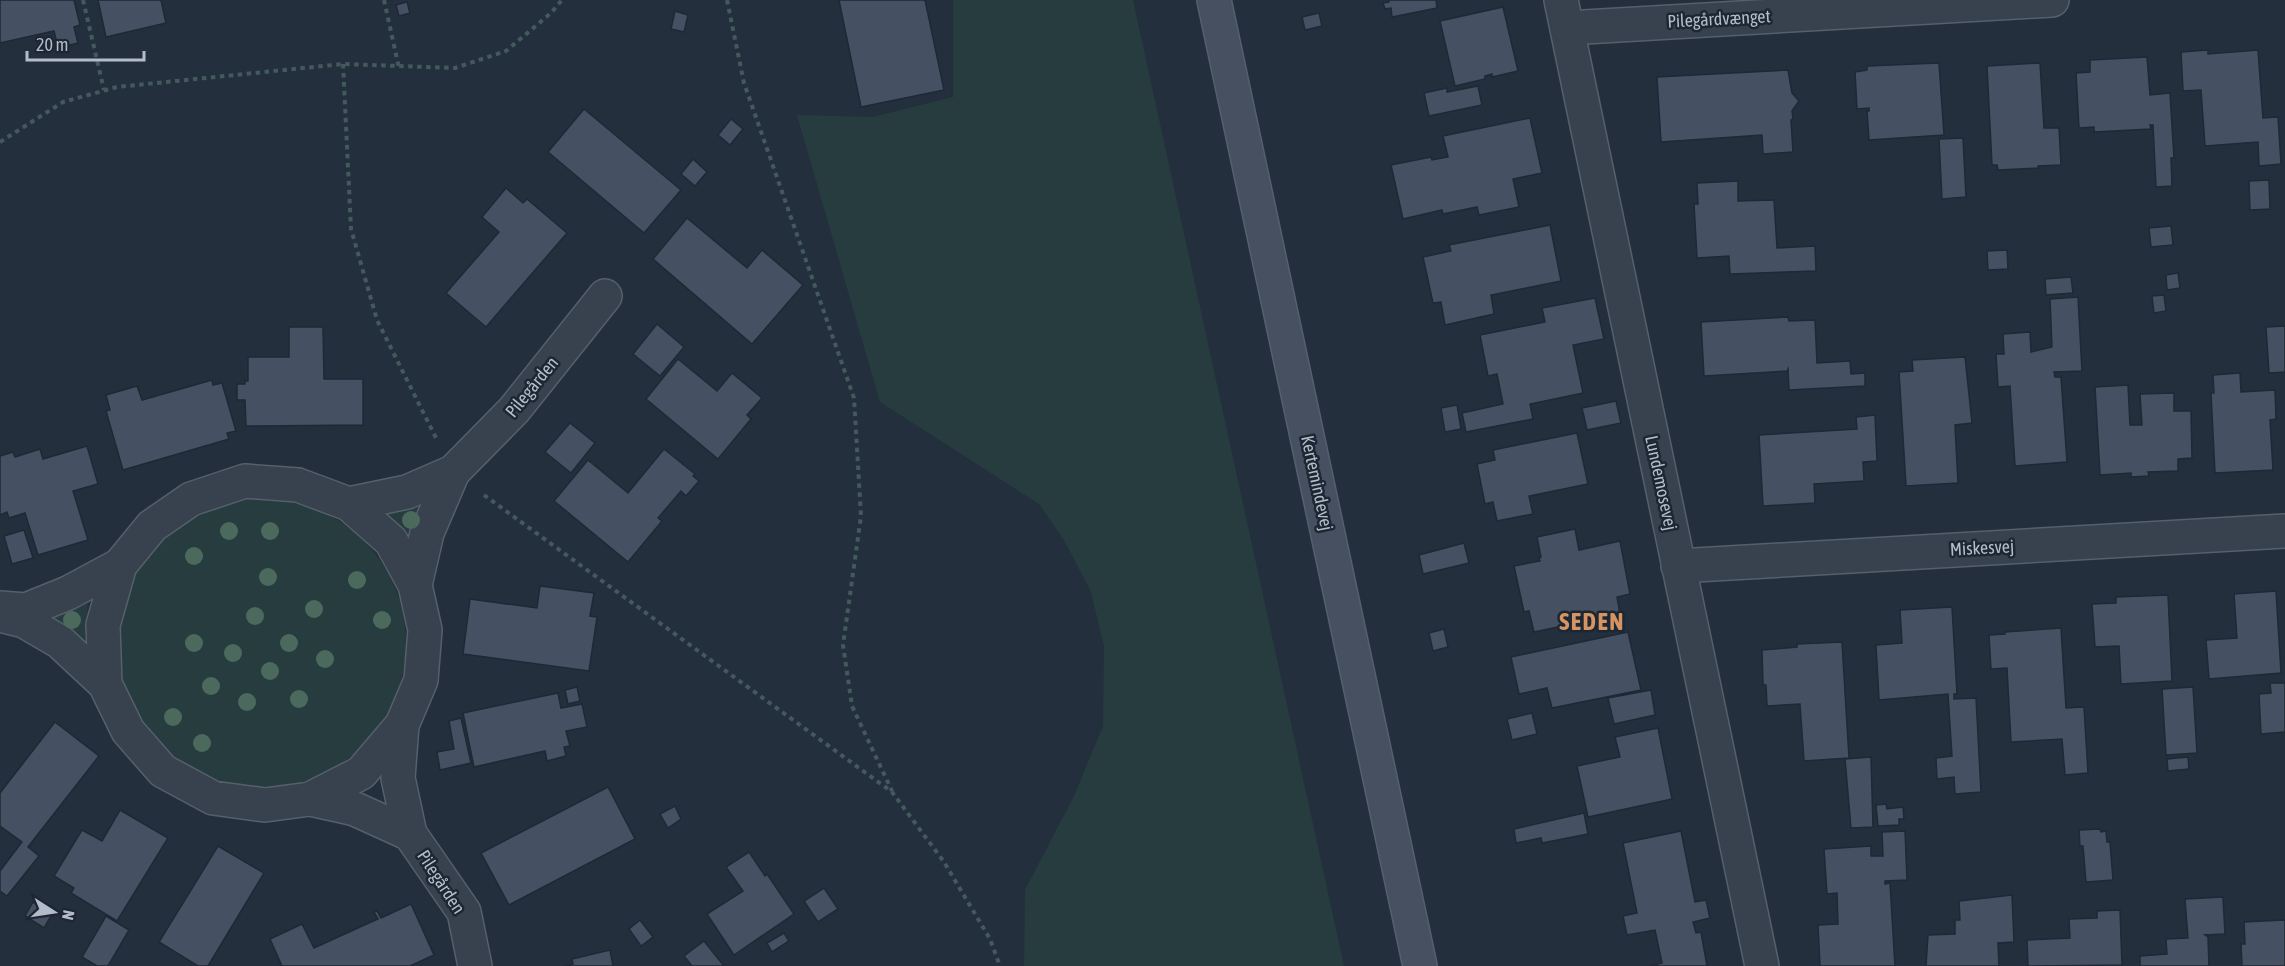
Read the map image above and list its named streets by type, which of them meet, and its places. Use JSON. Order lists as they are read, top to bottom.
{
  "streets": {
    "main road": ["Kertemindevej"],
    "street": [
      "Pilegårdvænget",
      "Pilegården",
      "Lundemosevej",
      "Miskesvej"
    ]
  },
  "crossings": [
    ["Pilegårdvænget", "Lundemosevej"],
    ["Lundemosevej", "Miskesvej"]
  ],
  "districts": ["SEDEN"],
  "scale_bar": "20 m",
  "north": "right"
}
